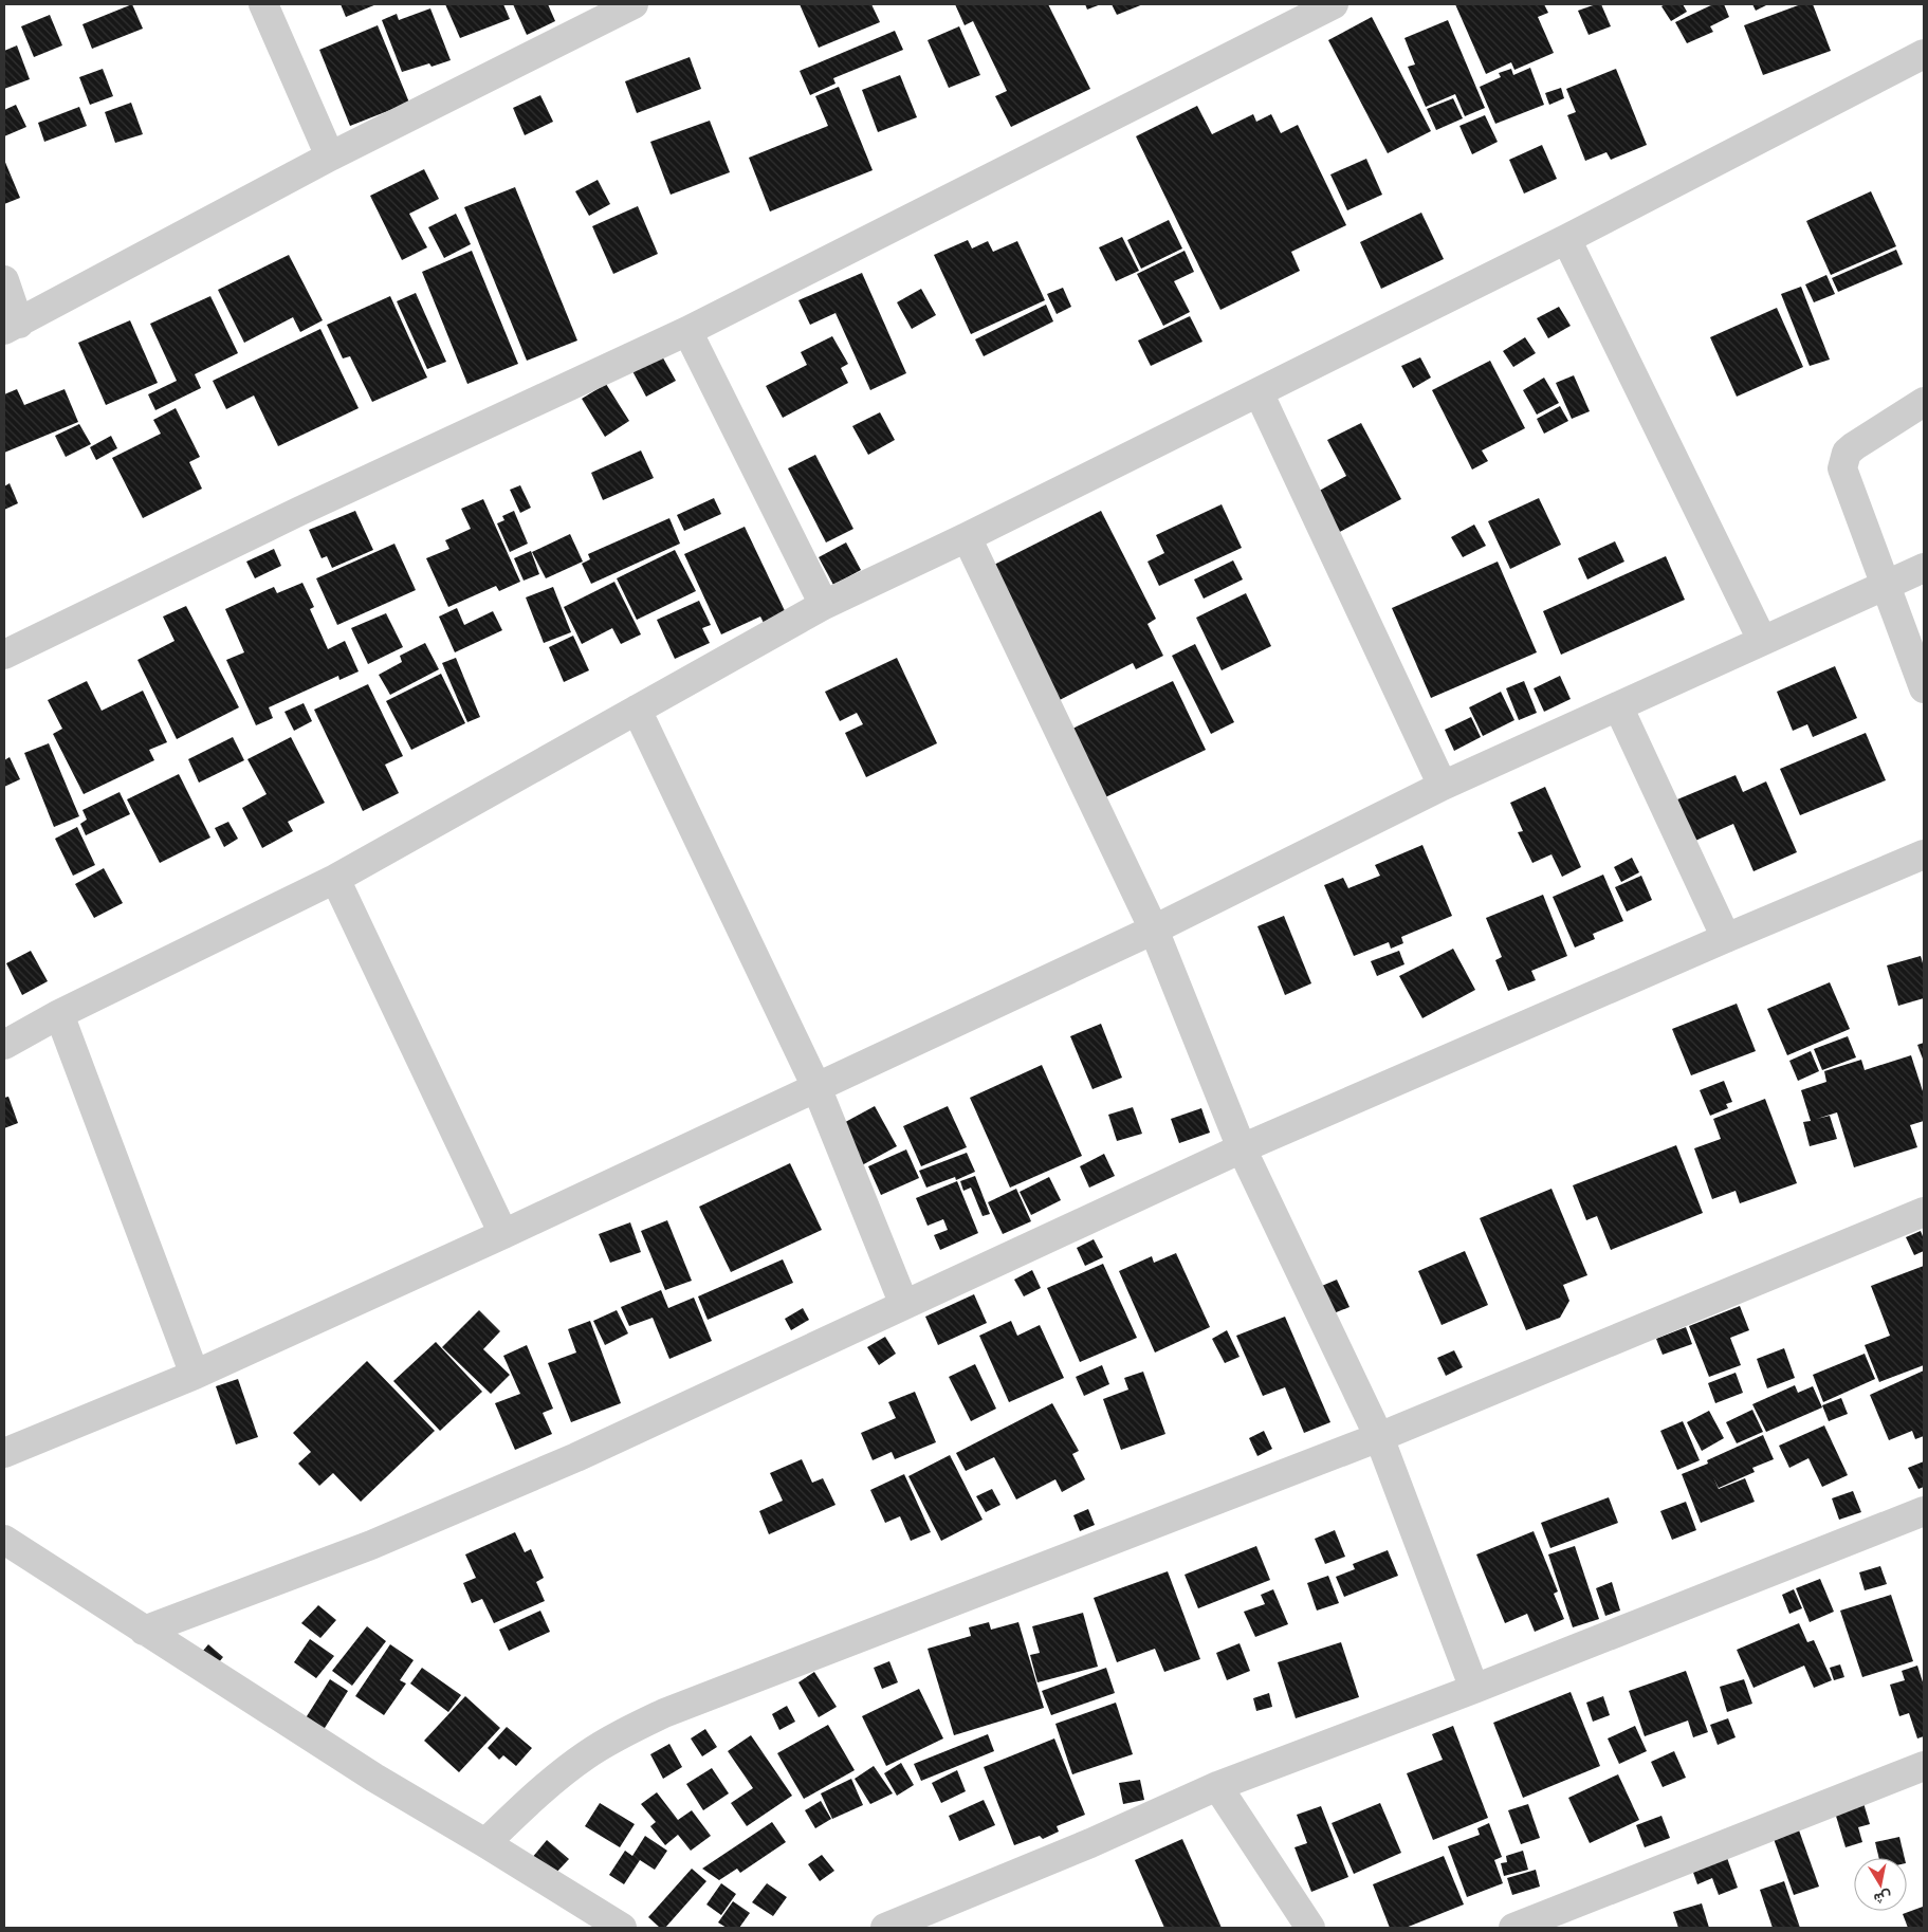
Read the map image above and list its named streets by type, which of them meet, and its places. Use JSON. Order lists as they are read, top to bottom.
{
  "north": "bottom"
}
